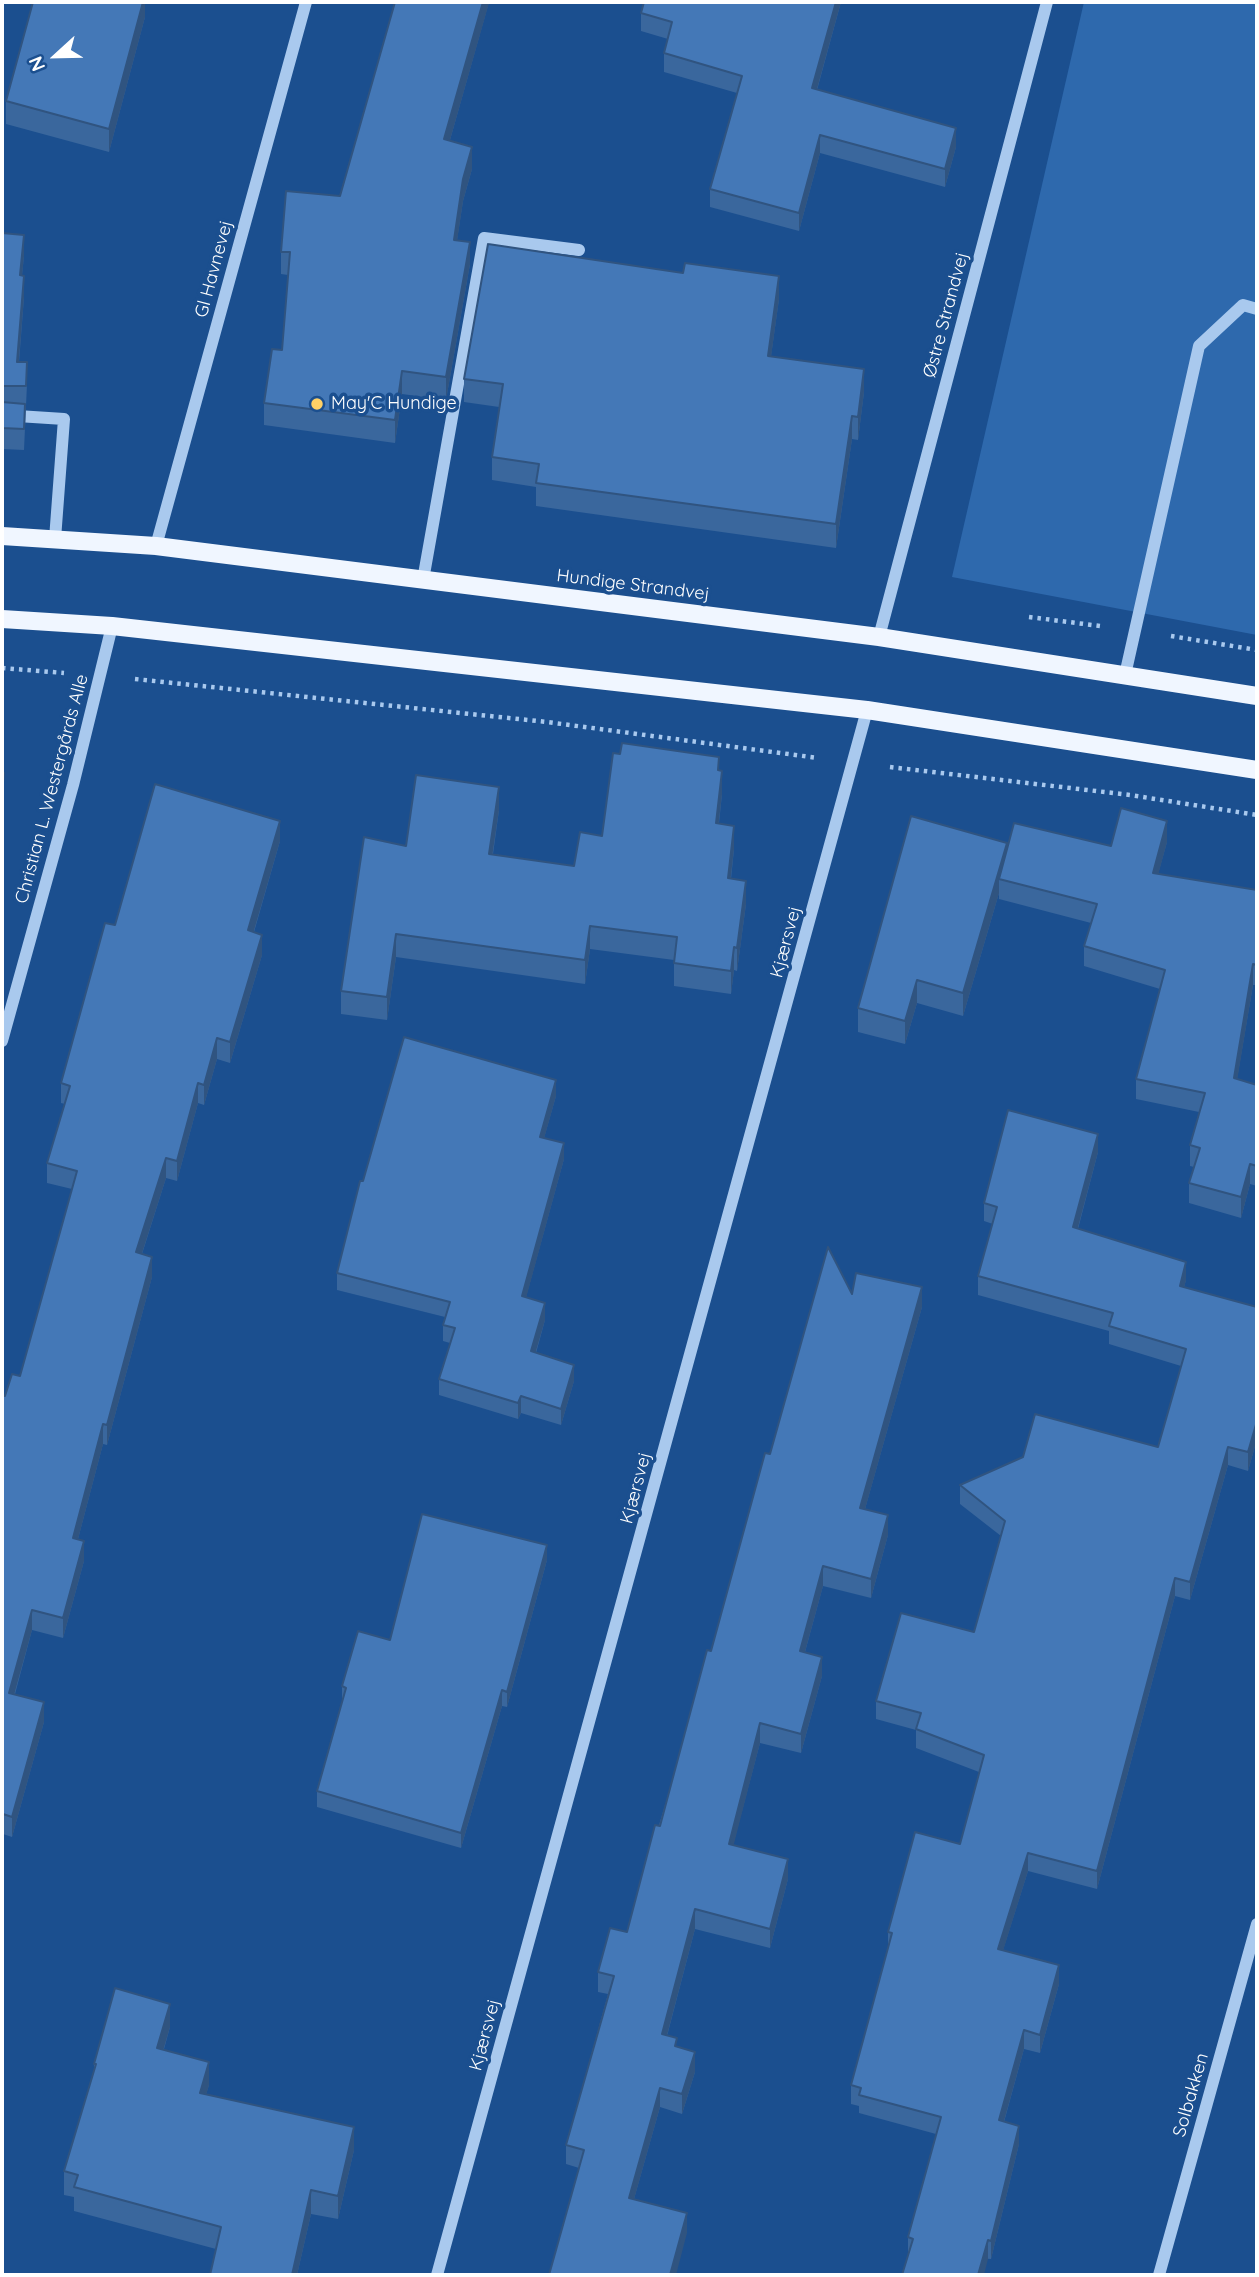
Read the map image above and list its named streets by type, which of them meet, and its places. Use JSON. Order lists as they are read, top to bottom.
{
  "streets": {
    "main road": ["Hundige Strandvej"],
    "street": [
      "Gl Havnevej",
      "Østre Strandvej",
      "Christian L. Westergårds Alle",
      "Kjærsvej",
      "Solbakken"
    ]
  },
  "crossings": [
    ["Gl Havnevej", "Hundige Strandvej"],
    ["Østre Strandvej", "Hundige Strandvej"]
  ],
  "places": ["May'C Hundige"],
  "north": "left"
}
